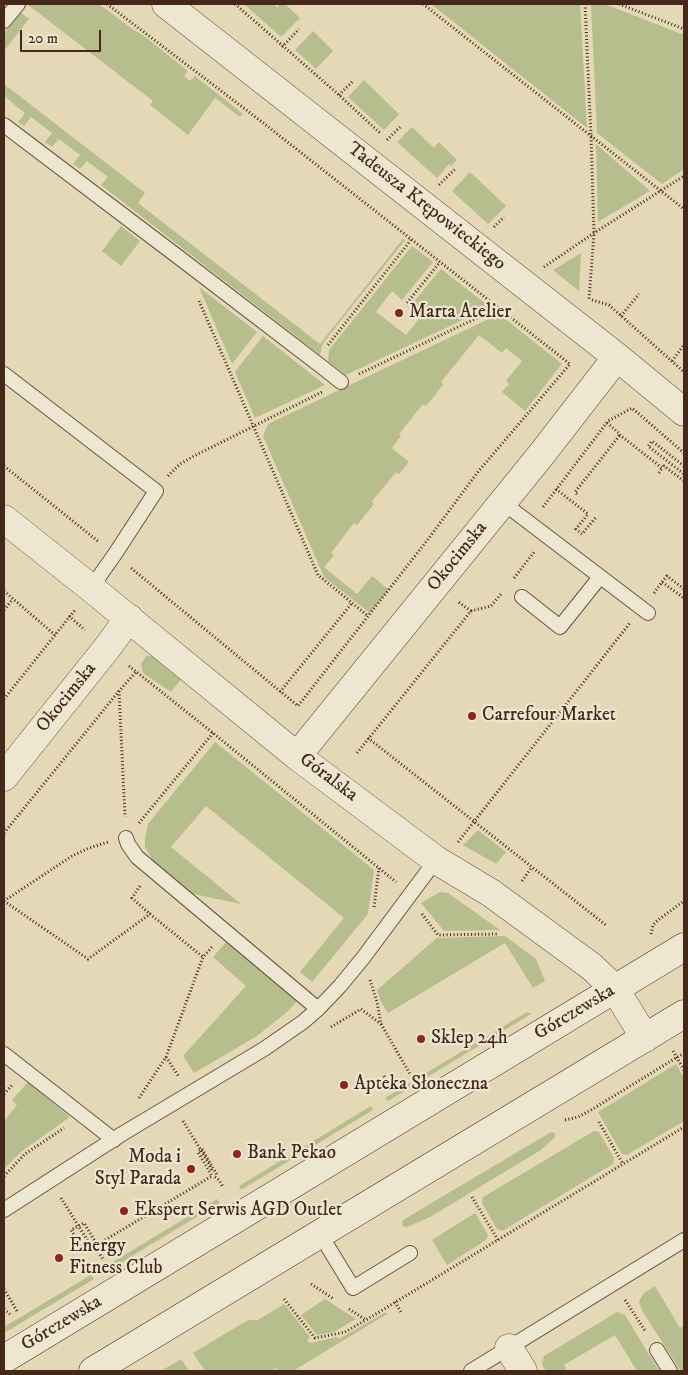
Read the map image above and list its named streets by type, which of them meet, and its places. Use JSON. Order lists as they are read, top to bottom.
{
  "streets": {
    "street": [
      "Tadeusza Krępowieckiego",
      "Okocimska",
      "Góralska",
      "Górczewska"
    ]
  },
  "crossings": [
    ["Tadeusza Krępowieckiego", "Okocimska"],
    ["Okocimska", "Góralska"],
    ["Góralska", "Górczewska"]
  ],
  "places": [
    "Marta Atelier",
    "Carrefour Market",
    "Sklep 24h",
    "Apteka Słoneczna",
    "Bank Pekao",
    "Moda i Styl Parada",
    "Ekspert Serwis AGD Outlet",
    "Energy Fitness Club"
  ],
  "scale_bar": "20 m"
}
